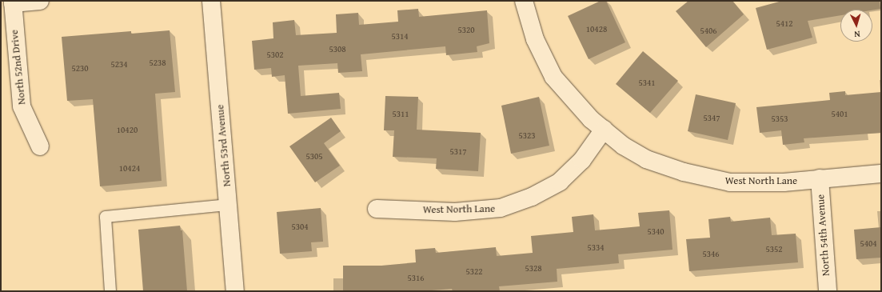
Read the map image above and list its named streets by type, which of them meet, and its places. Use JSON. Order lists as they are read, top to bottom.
{
  "streets": {
    "street": [
      "North 52nd Drive",
      "North 53rd Avenue",
      "West North Lane",
      "North 54th Avenue"
    ]
  },
  "crossings": [
    ["West North Lane", "North 54th Avenue"]
  ],
  "house_numbers": [
    "5412",
    "10428",
    "5320",
    "5406",
    "5314",
    "5308",
    "5302",
    "5238",
    "5234",
    "5230",
    "5341",
    "5311",
    "5401",
    "5347",
    "5353",
    "10420",
    "5323",
    "5317",
    "5305",
    "10424",
    "5304",
    "5340",
    "5404",
    "5334",
    "5352",
    "5346",
    "5328",
    "5322",
    "5316"
  ],
  "north": "bottom"
}
